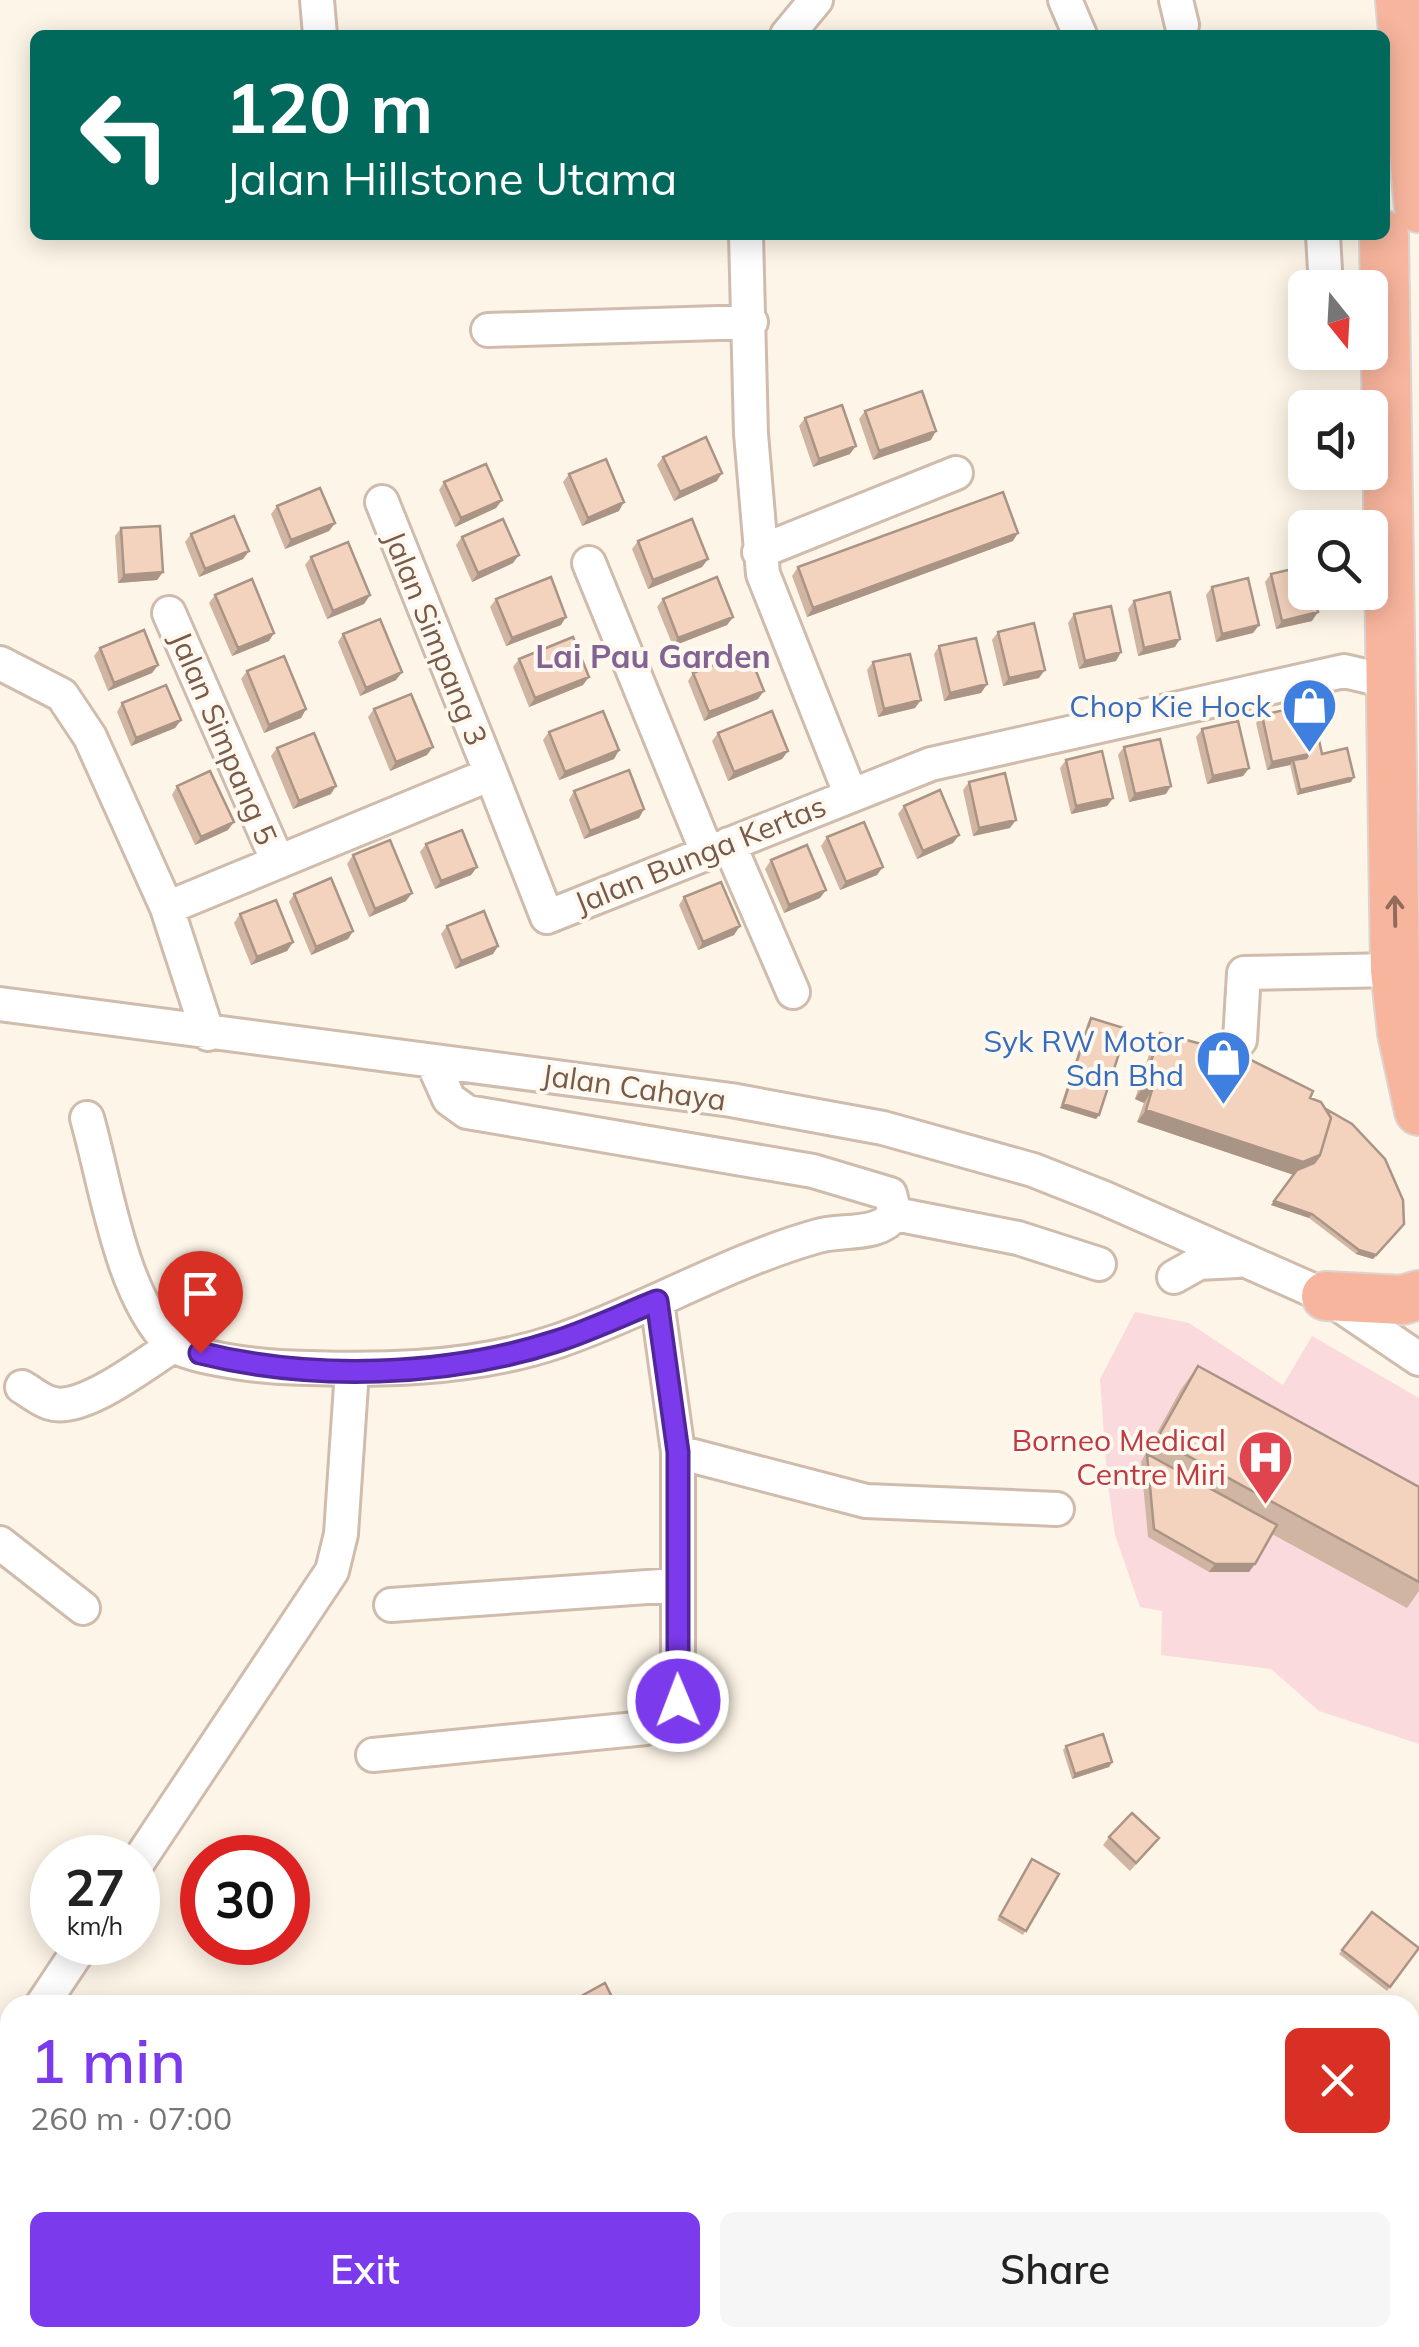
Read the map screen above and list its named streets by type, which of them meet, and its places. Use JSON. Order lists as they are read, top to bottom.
{
  "streets": {
    "street": [
      "Jalan Simpang 3",
      "Jalan Simpang 5",
      "Jalan Bunga Kertas",
      "Jalan Cahaya"
    ]
  },
  "crossings": [
    ["Jalan Simpang 3", "Jalan Bunga Kertas"]
  ],
  "districts": ["Lai Pau Garden"],
  "places": {
    "shop": ["Chop Kie Hock", "Syk RW Motor Sdn Bhd"],
    "hospital": ["Borneo Medical Centre Miri"]
  },
  "north": "bottom",
  "page": {
    "turn": ["120 m", "Jalan Hillstone Utama"],
    "speed": "27 km/h",
    "limit": "30",
    "heading": ["1 min", "260 m · 07:00"],
    "buttons": ["Exit", "Share"]
  }
}
